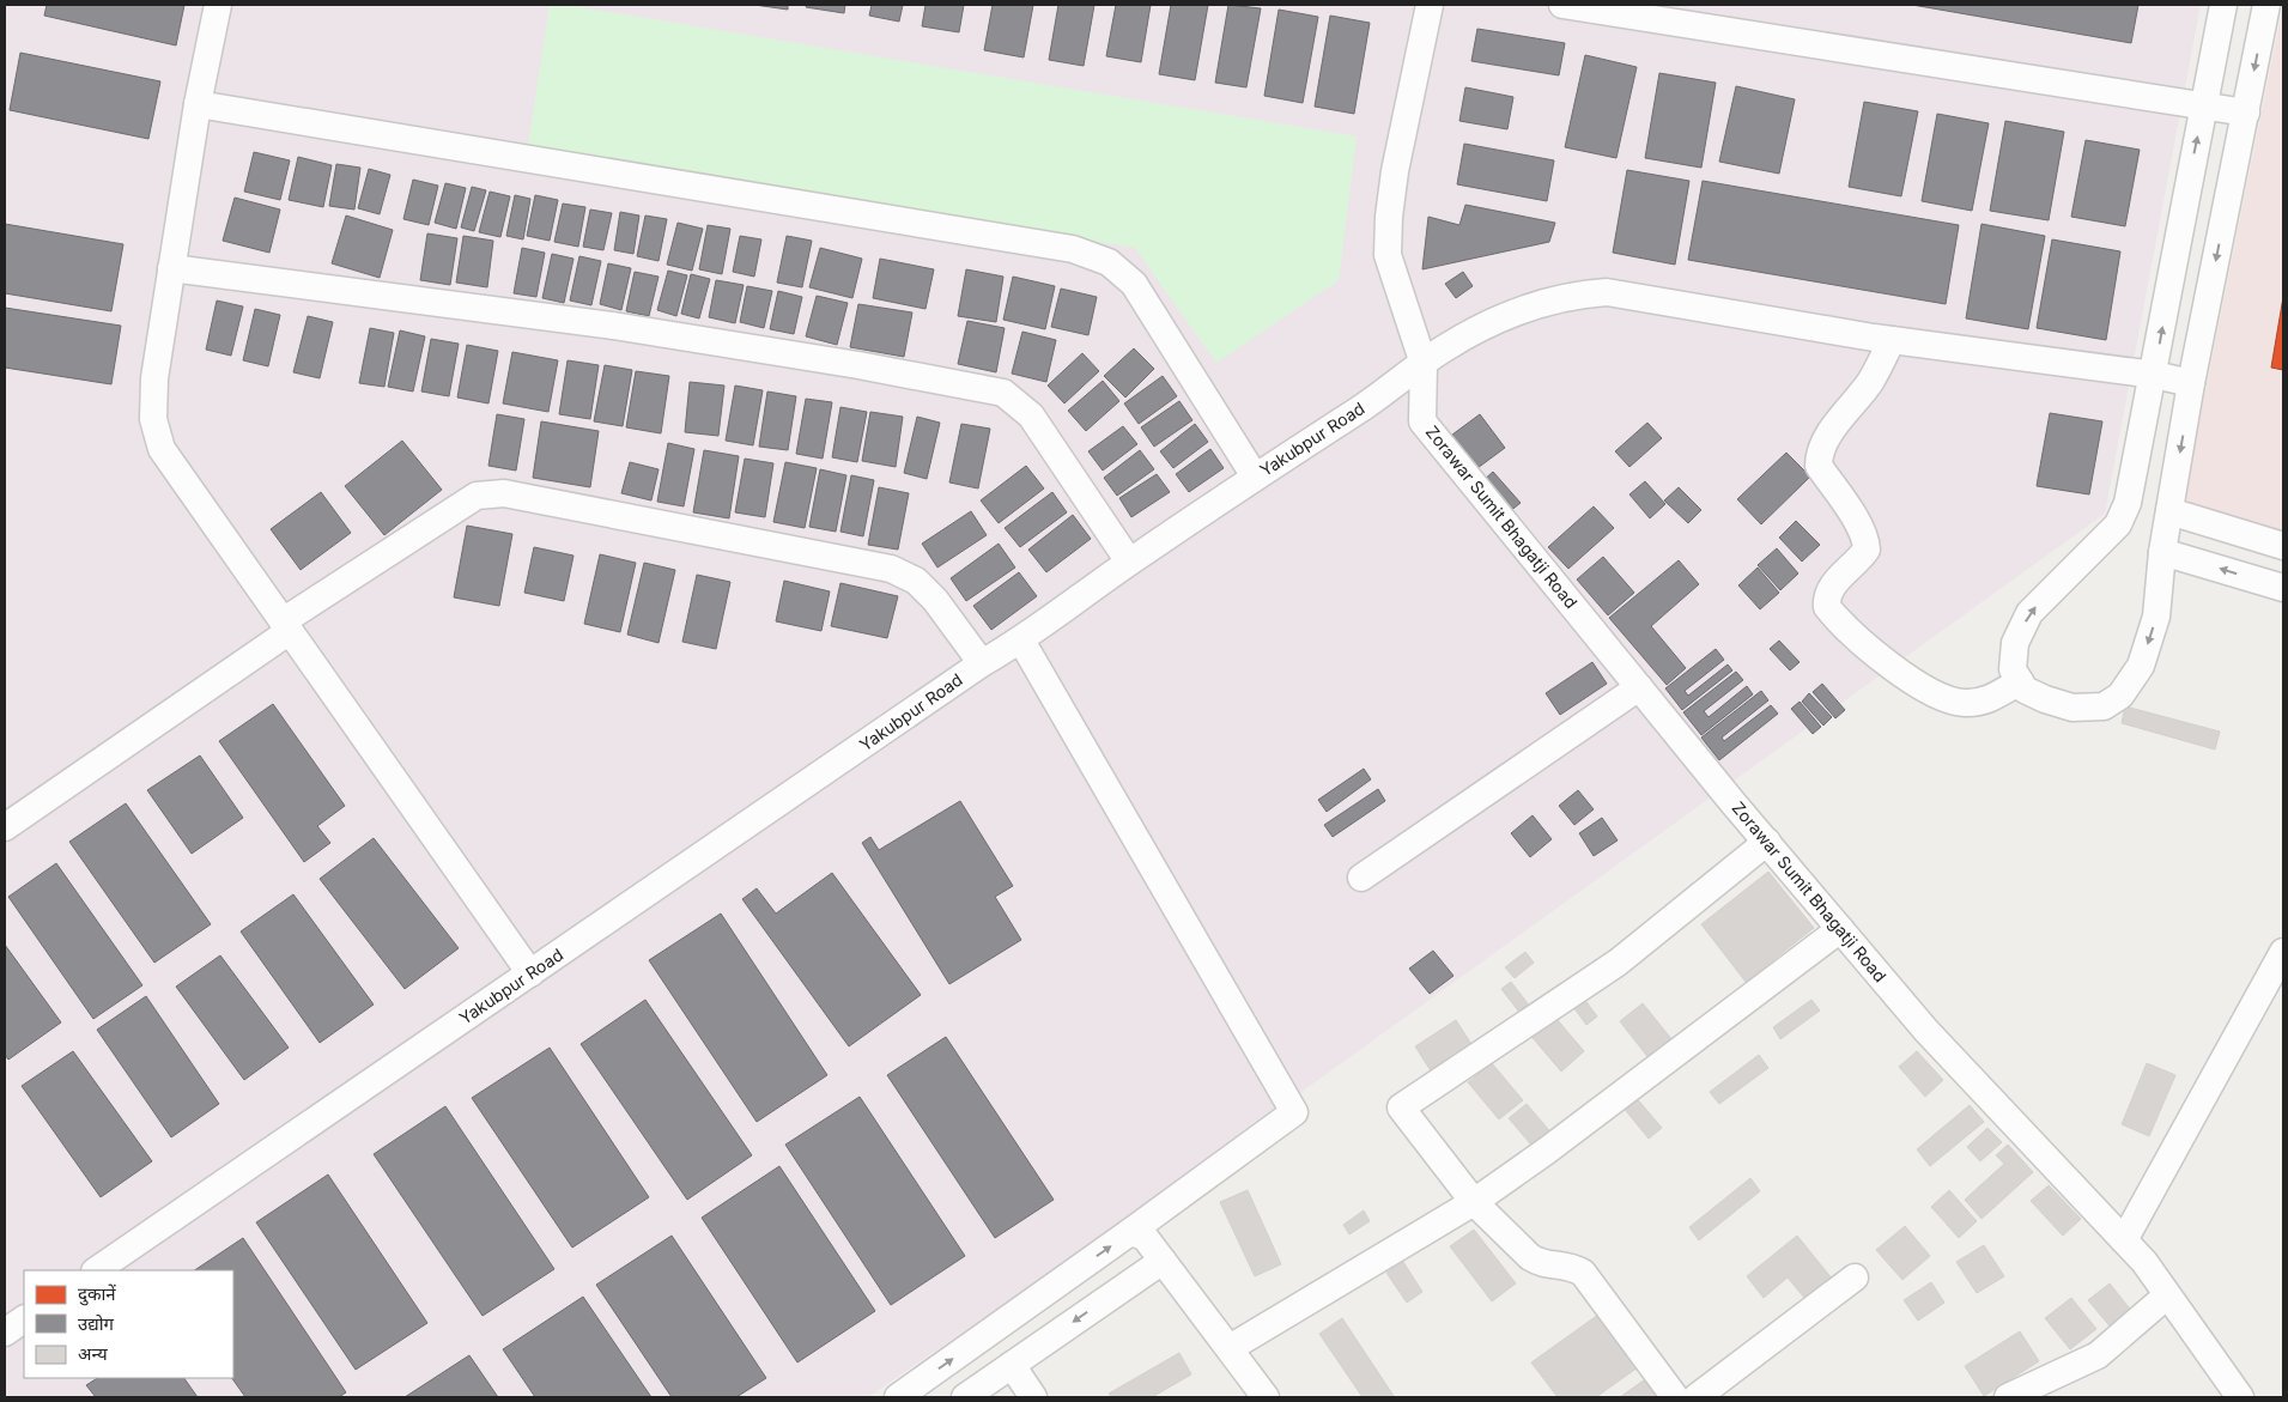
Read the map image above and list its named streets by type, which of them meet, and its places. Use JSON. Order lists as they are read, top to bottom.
{
  "streets": {
    "street": ["Yakubpur Road", "Zorawar Sumit Bhagatji Road"]
  },
  "crossings": [
    ["Yakubpur Road", "Zorawar Sumit Bhagatji Road"]
  ],
  "legend": ["दुकानें", "उद्योग", "अन्य"]
}
